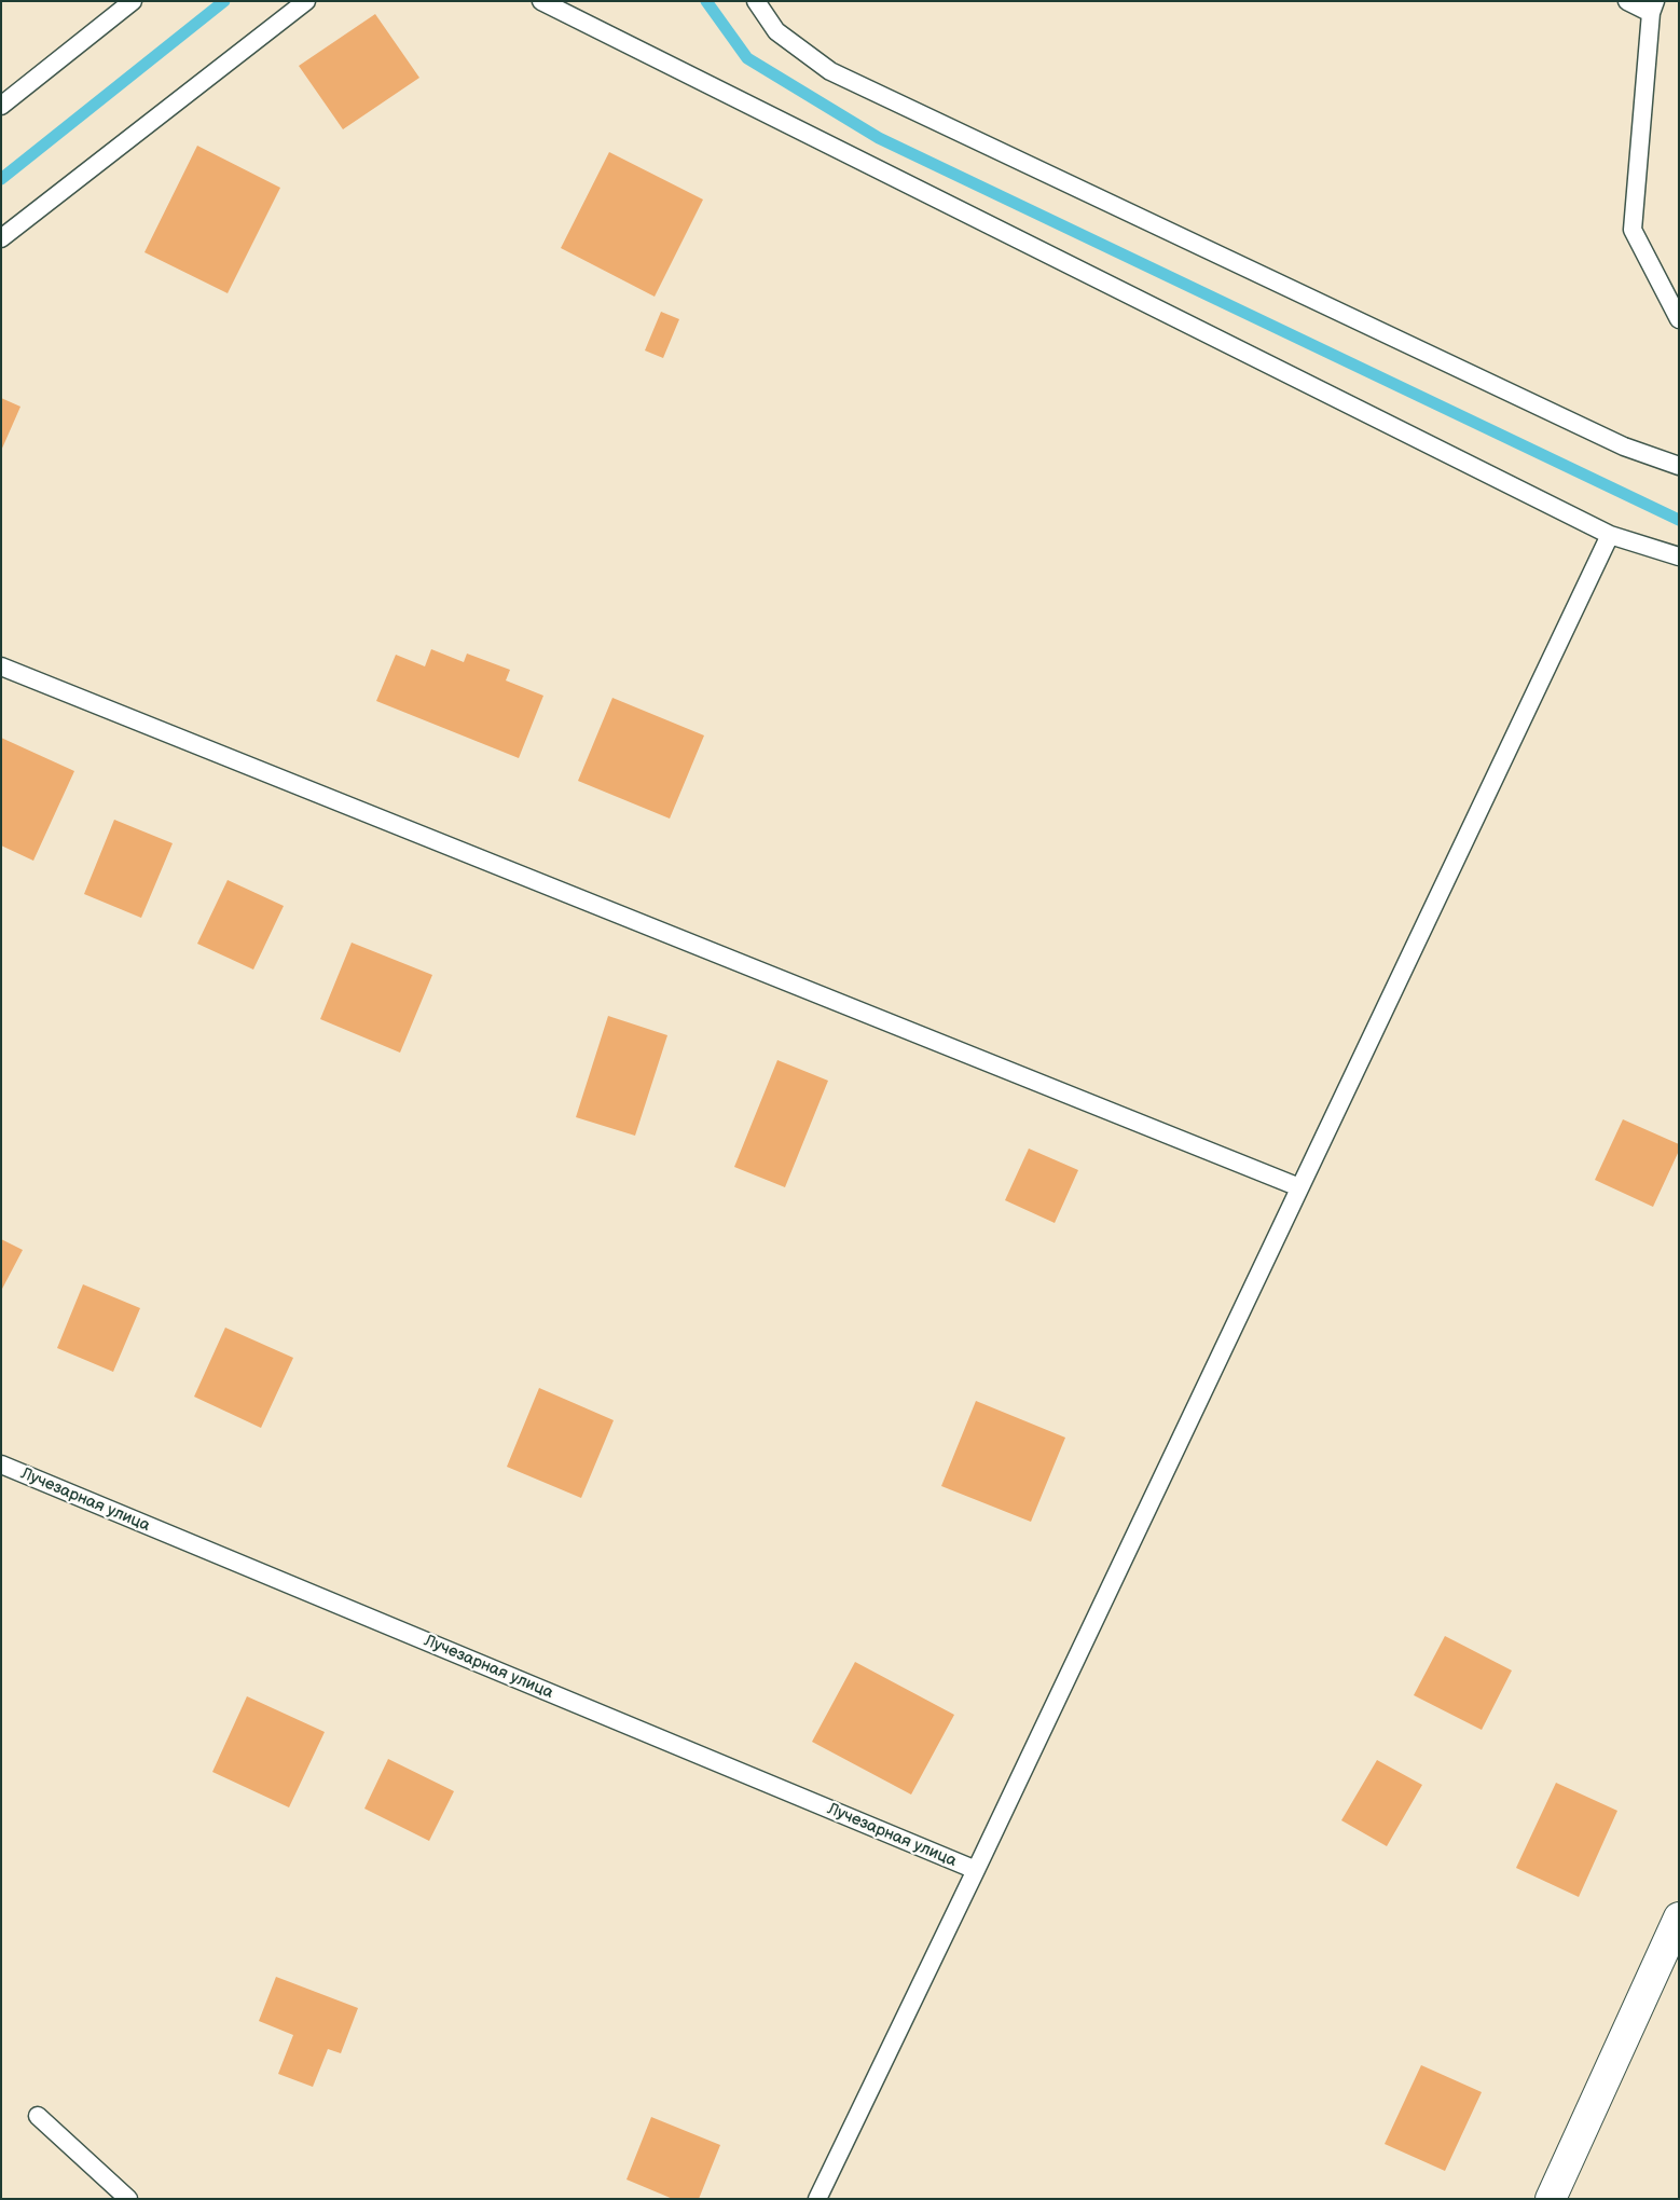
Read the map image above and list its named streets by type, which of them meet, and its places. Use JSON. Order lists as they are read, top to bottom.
{
  "streets": {
    "lane": ["Лучезарная улица"]
  }
}
